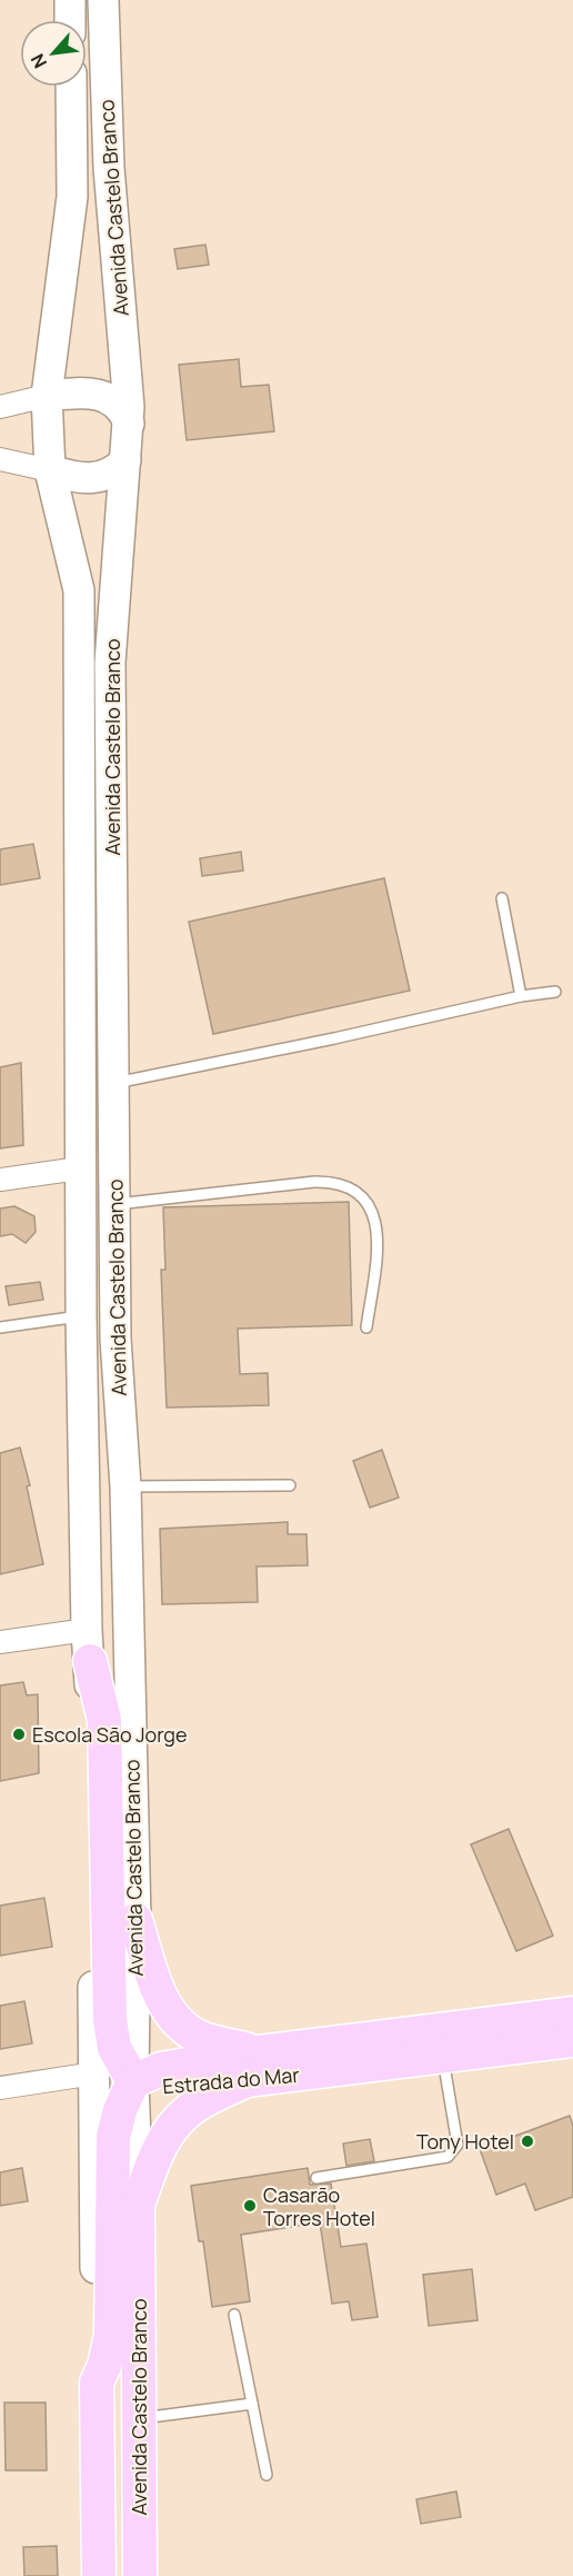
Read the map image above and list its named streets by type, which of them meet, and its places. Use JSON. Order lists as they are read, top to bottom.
{
  "streets": {
    "main road": ["Avenida Castelo Branco", "Estrada do Mar"]
  },
  "crossings": [
    ["Avenida Castelo Branco", "Estrada do Mar"]
  ],
  "places": ["Escola São Jorge", "Tony Hotel", "Casarão Torres Hotel"],
  "north": "bottom left"
}
